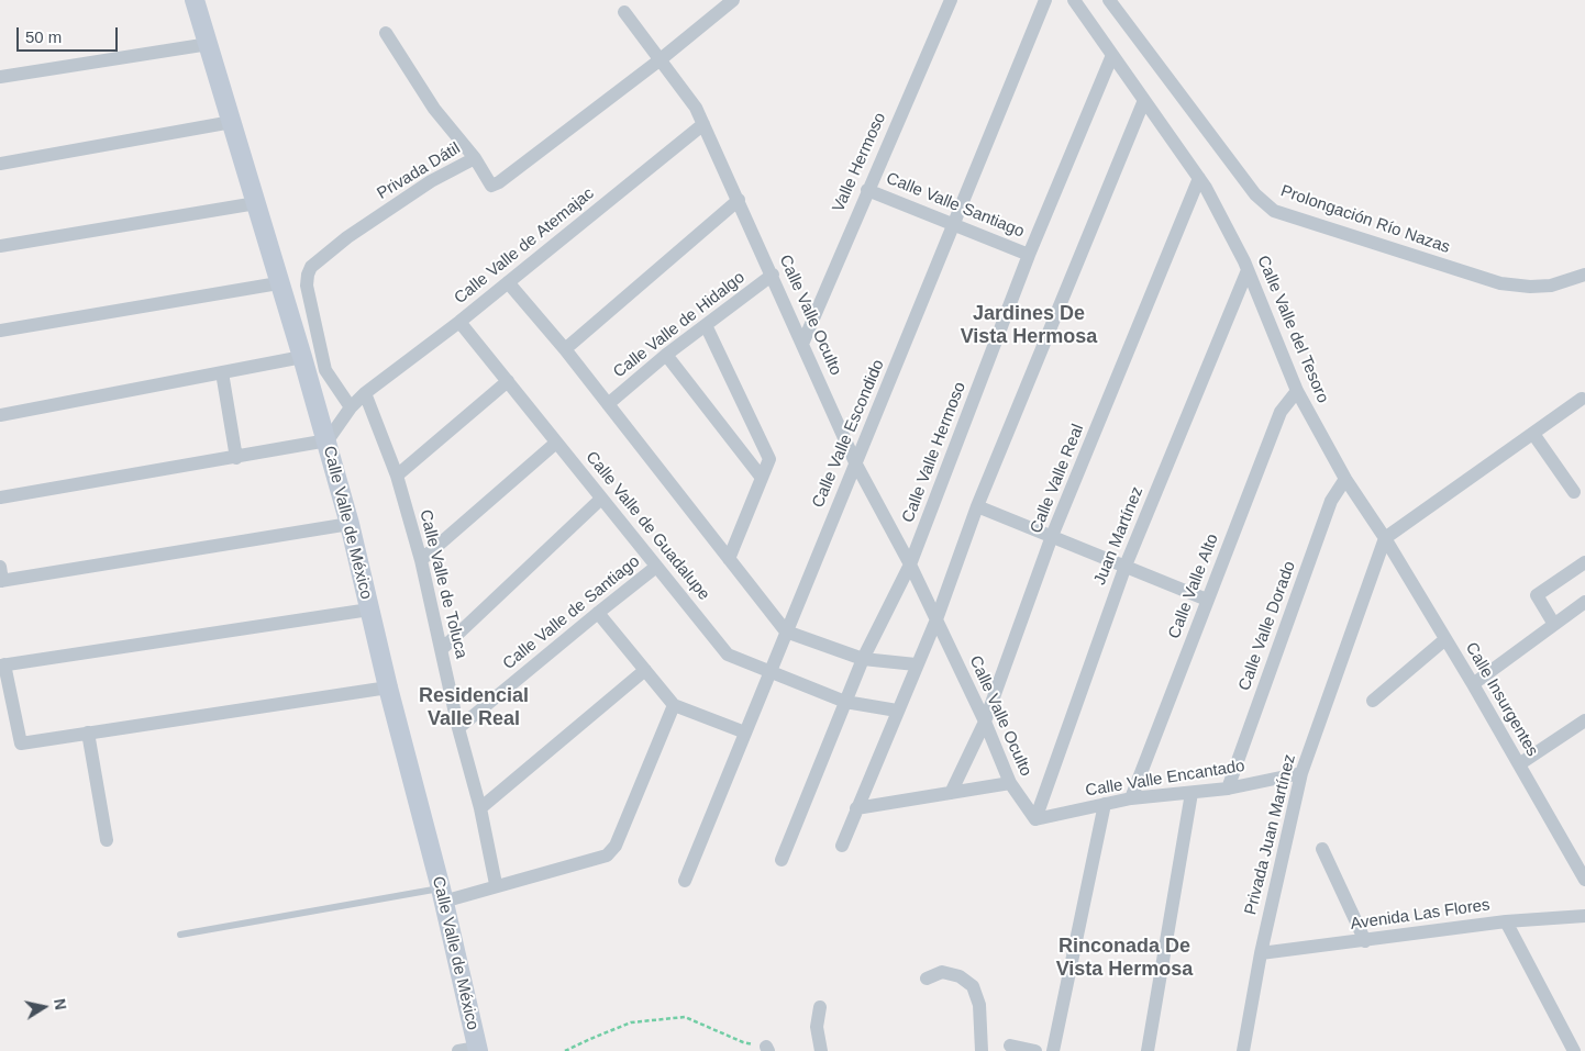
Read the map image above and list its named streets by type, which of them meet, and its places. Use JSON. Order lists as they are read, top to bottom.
{
  "streets": {
    "street": [
      "Valle Hermoso",
      "Privada Dátil",
      "Calle Valle Santiago",
      "Prolongación Río Nazas",
      "Calle Valle de Atemajac",
      "Calle Valle Oculto",
      "Calle Valle de Hidalgo",
      "Calle Valle del Tesoro",
      "Calle Valle Escondido",
      "Calle Valle Hermoso",
      "Calle Valle Real",
      "Calle Valle de México",
      "Calle Valle de Guadalupe",
      "Juan Martínez",
      "Calle Valle de Toluca",
      "Calle Valle Alto",
      "Calle Valle de Santiago",
      "Calle Valle Dorado",
      "Calle Insurgentes",
      "Calle Valle Encantado",
      "Privada Juan Martínez",
      "Avenida Las Flores"
    ]
  },
  "crossings": [
    ["Valle Hermoso", "Calle Valle Santiago"],
    ["Valle Hermoso", "Calle Valle Oculto"],
    ["Privada Dátil", "Calle Valle de Atemajac"],
    ["Privada Dátil", "Calle Valle Oculto"],
    ["Calle Valle Santiago", "Calle Valle Escondido"],
    ["Calle Valle Santiago", "Calle Valle Hermoso"],
    ["Calle Valle de Atemajac", "Calle Valle Oculto"],
    ["Calle Valle de Atemajac", "Calle Valle de México"],
    ["Calle Valle de Atemajac", "Calle Valle de Guadalupe"],
    ["Calle Valle de Atemajac", "Calle Valle de Toluca"],
    ["Calle Valle Oculto", "Calle Valle de Hidalgo"],
    ["Calle Valle Oculto", "Calle Valle Escondido"],
    ["Calle Valle Oculto", "Calle Valle Hermoso"],
    ["Calle Valle Oculto", "Calle Valle Real"],
    ["Calle Valle Oculto", "Juan Martínez"],
    ["Calle Valle Oculto", "Calle Valle Encantado"],
    ["Calle Valle del Tesoro", "Calle Valle Hermoso"],
    ["Calle Valle del Tesoro", "Calle Valle Real"],
    ["Calle Valle del Tesoro", "Juan Martínez"],
    ["Calle Valle del Tesoro", "Calle Valle Alto"],
    ["Calle Valle del Tesoro", "Calle Valle Dorado"],
    ["Calle Valle del Tesoro", "Calle Insurgentes"],
    ["Calle Valle del Tesoro", "Privada Juan Martínez"],
    ["Calle Valle Escondido", "Calle Valle de Guadalupe"],
    ["Calle Valle Hermoso", "Calle Valle de Guadalupe"],
    ["Calle Valle de Guadalupe", "Calle Valle de Santiago"],
    ["Juan Martínez", "Calle Valle Encantado"],
    ["Calle Valle de Toluca", "Calle Valle de Santiago"],
    ["Calle Valle Alto", "Calle Valle Encantado"],
    ["Calle Valle Dorado", "Calle Valle Encantado"],
    ["Calle Insurgentes", "Privada Juan Martínez"],
    ["Calle Valle Encantado", "Privada Juan Martínez"],
    ["Privada Juan Martínez", "Avenida Las Flores"]
  ],
  "districts": ["Jardines De Vista Hermosa", "Residencial Valle Real", "Rinconada De Vista Hermosa"],
  "scale_bar": "50 m",
  "north": "right"
}
